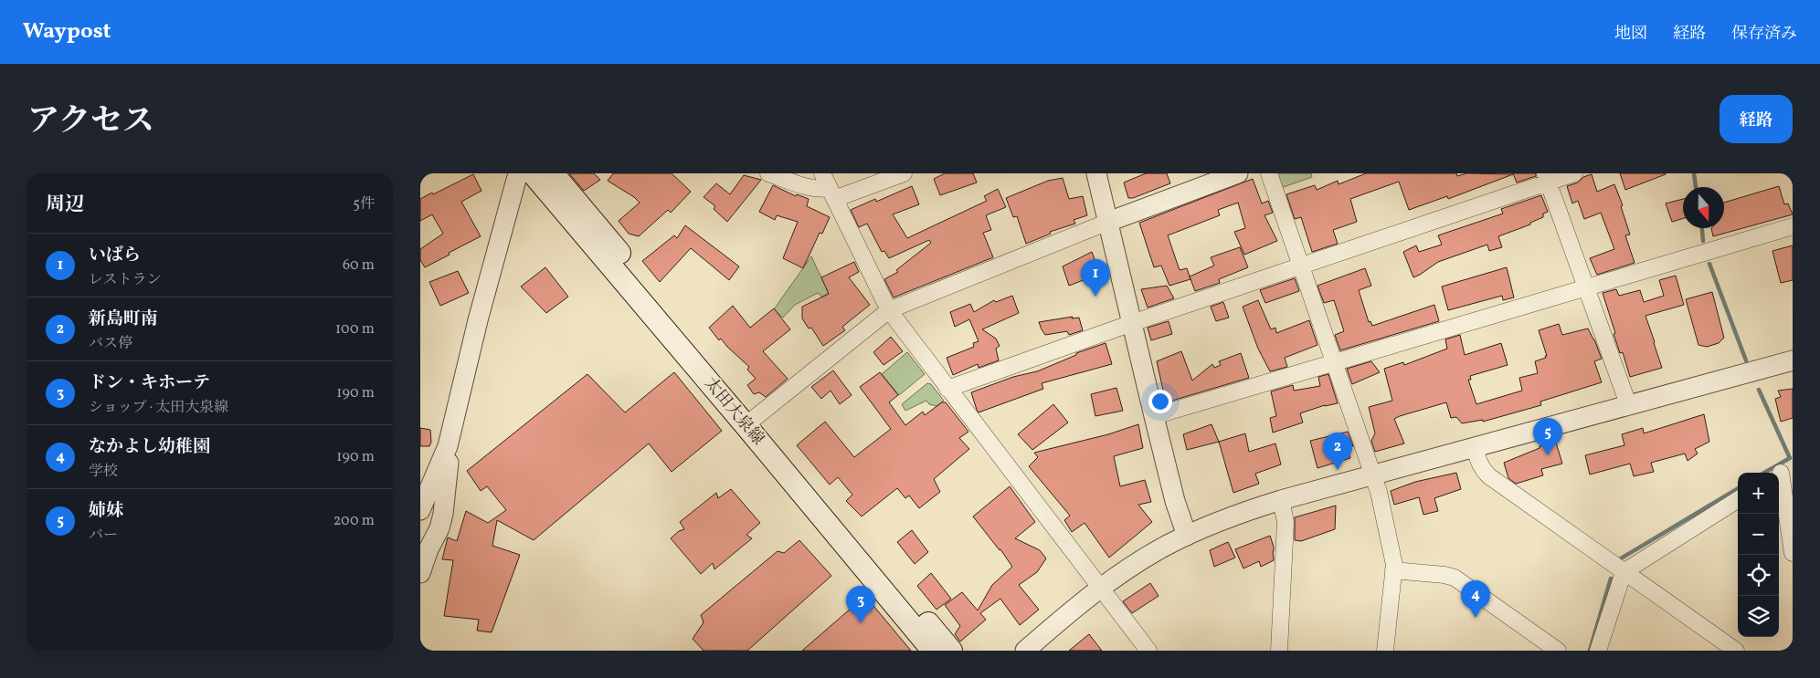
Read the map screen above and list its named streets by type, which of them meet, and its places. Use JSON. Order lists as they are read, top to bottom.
{
  "streets": {
    "main road": ["太田大泉線"]
  },
  "north": "bottom",
  "page": {
    "header": "Waypost",
    "nav": ["地図", "経路", "保存済み"],
    "title": "アクセス",
    "buttons": "経路",
    "heading": ["周辺", "5件"],
    "list": [
      {
        "mark": "1",
        "name": "いばら",
        "note": "レストラン",
        "value": "60 m"
      },
      {
        "mark": "2",
        "name": "新島町南",
        "note": "バス停",
        "value": "100 m"
      },
      {
        "mark": "3",
        "name": "ドン・キホーテ",
        "note": "ショップ · 太田大泉線",
        "value": "190 m"
      },
      {
        "mark": "4",
        "name": "なかよし幼稚園",
        "note": "学校",
        "value": "190 m"
      },
      {
        "mark": "5",
        "name": "姉妹",
        "note": "バー",
        "value": "200 m"
      }
    ],
    "pins": [
      "1",
      "5",
      "2",
      "4",
      "3"
    ],
    "map_buttons": ["+", "−"]
  }
}
